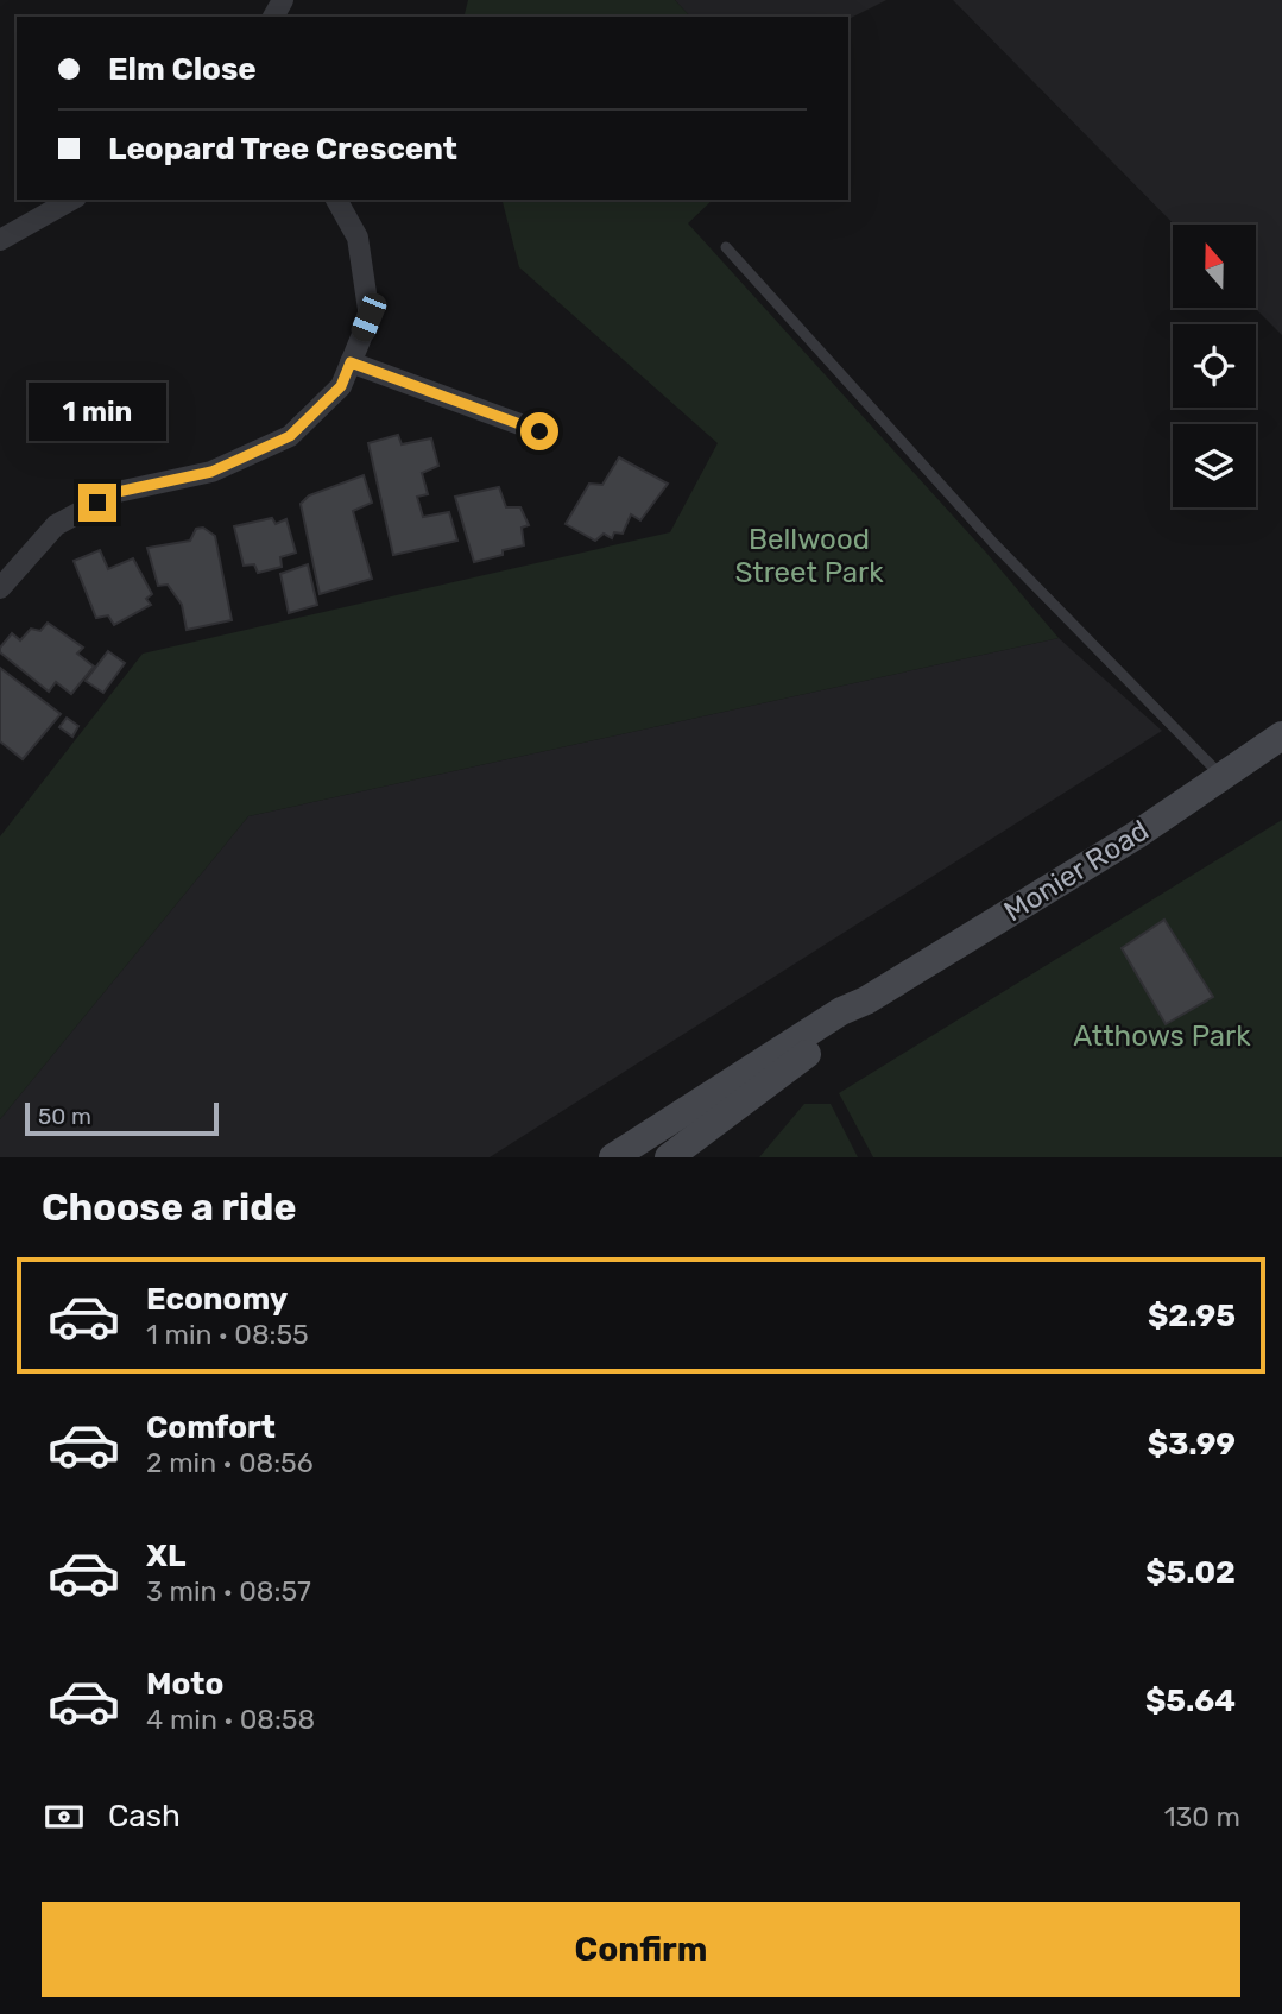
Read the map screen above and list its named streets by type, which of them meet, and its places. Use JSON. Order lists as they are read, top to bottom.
{
  "streets": {
    "main road": ["Monier Road"]
  },
  "parks": ["Bellwood Street Park", "Atthows Park"],
  "scale_bar": "50 m",
  "north": "top",
  "page": {
    "banner": ["Elm Close", "Leopard Tree Crescent"],
    "bubble": "1 min",
    "scale": "50 m",
    "heading": "Choose a ride",
    "list": [
      {
        "name": "Economy",
        "note": "1 min · 08:55",
        "value": "$2.95"
      },
      {
        "name": "Comfort",
        "note": "2 min · 08:56",
        "value": "$3.99"
      },
      {
        "name": "XL",
        "note": "3 min · 08:57",
        "value": "$5.02"
      },
      {
        "name": "Moto",
        "note": "4 min · 08:58",
        "value": "$5.64"
      }
    ],
    "pay": ["Cash", "130 m"],
    "buttons": "Confirm"
  }
}
